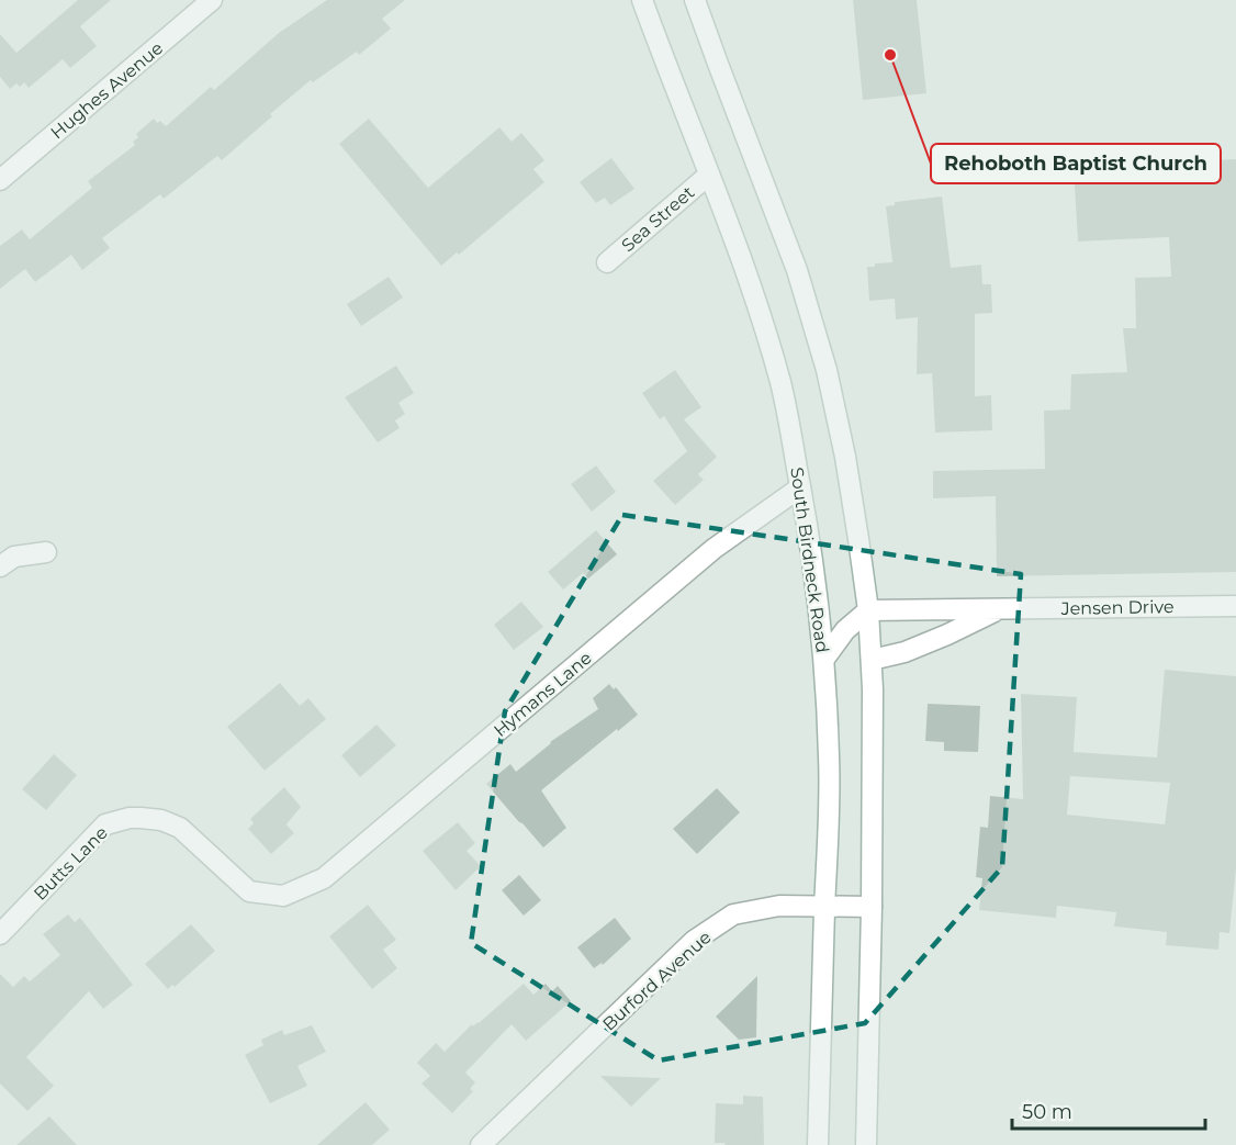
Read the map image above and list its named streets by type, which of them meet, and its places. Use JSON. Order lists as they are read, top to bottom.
{
  "streets": {
    "street": [
      "Hughes Avenue",
      "Sea Street",
      "South Birdneck Road",
      "Jensen Drive",
      "Hymans Lane",
      "Butts Lane",
      "Burford Avenue"
    ]
  },
  "crossings": [
    ["Sea Street", "South Birdneck Road"],
    ["South Birdneck Road", "Hymans Lane"],
    ["South Birdneck Road", "Burford Avenue"],
    ["Hymans Lane", "Butts Lane"]
  ],
  "places": ["Rehoboth Baptist Church"],
  "scale_bar": "50 m"
}
